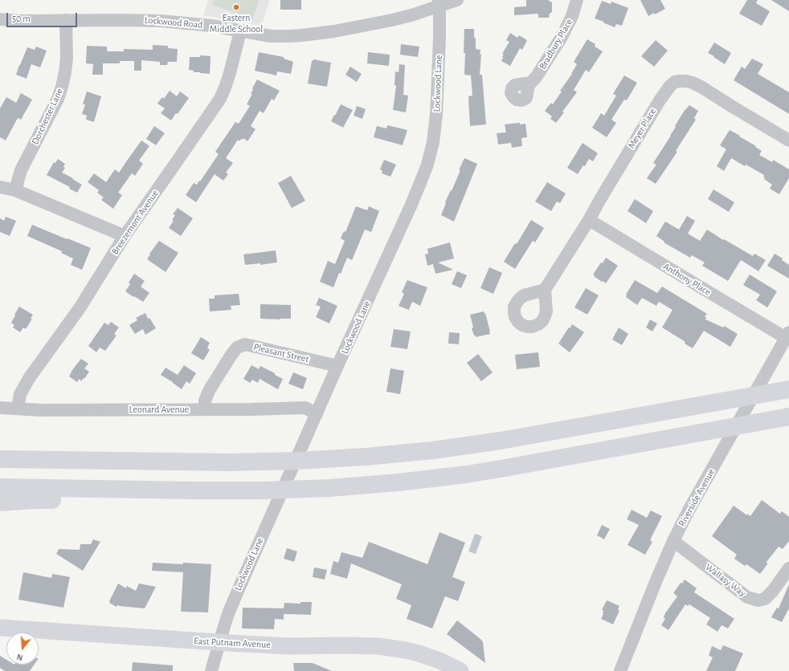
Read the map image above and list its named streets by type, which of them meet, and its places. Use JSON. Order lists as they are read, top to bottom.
{
  "streets": {
    "main road": ["East Putnam Avenue"],
    "street": [
      "Lockwood Road",
      "Bradbury Place",
      "Lockwood Lane",
      "Dorchester Lane",
      "Meyer Place",
      "Breezemont Avenue",
      "Anthony Place",
      "Pleasant Street",
      "Leonard Avenue",
      "Riverside Avenue",
      "Wallasy Way"
    ]
  },
  "crossings": [
    ["Lockwood Road", "Lockwood Lane"],
    ["Lockwood Road", "Dorchester Lane"],
    ["Lockwood Road", "Breezemont Avenue"],
    ["Lockwood Lane", "Pleasant Street"],
    ["Lockwood Lane", "Leonard Avenue"],
    ["Lockwood Lane", "East Putnam Avenue"],
    ["Meyer Place", "Anthony Place"],
    ["Breezemont Avenue", "Leonard Avenue"],
    ["Anthony Place", "Riverside Avenue"],
    ["Pleasant Street", "Leonard Avenue"],
    ["Riverside Avenue", "Wallasy Way"]
  ],
  "places": ["Eastern Middle School"],
  "scale_bar": "50 m",
  "north": "bottom"
}
